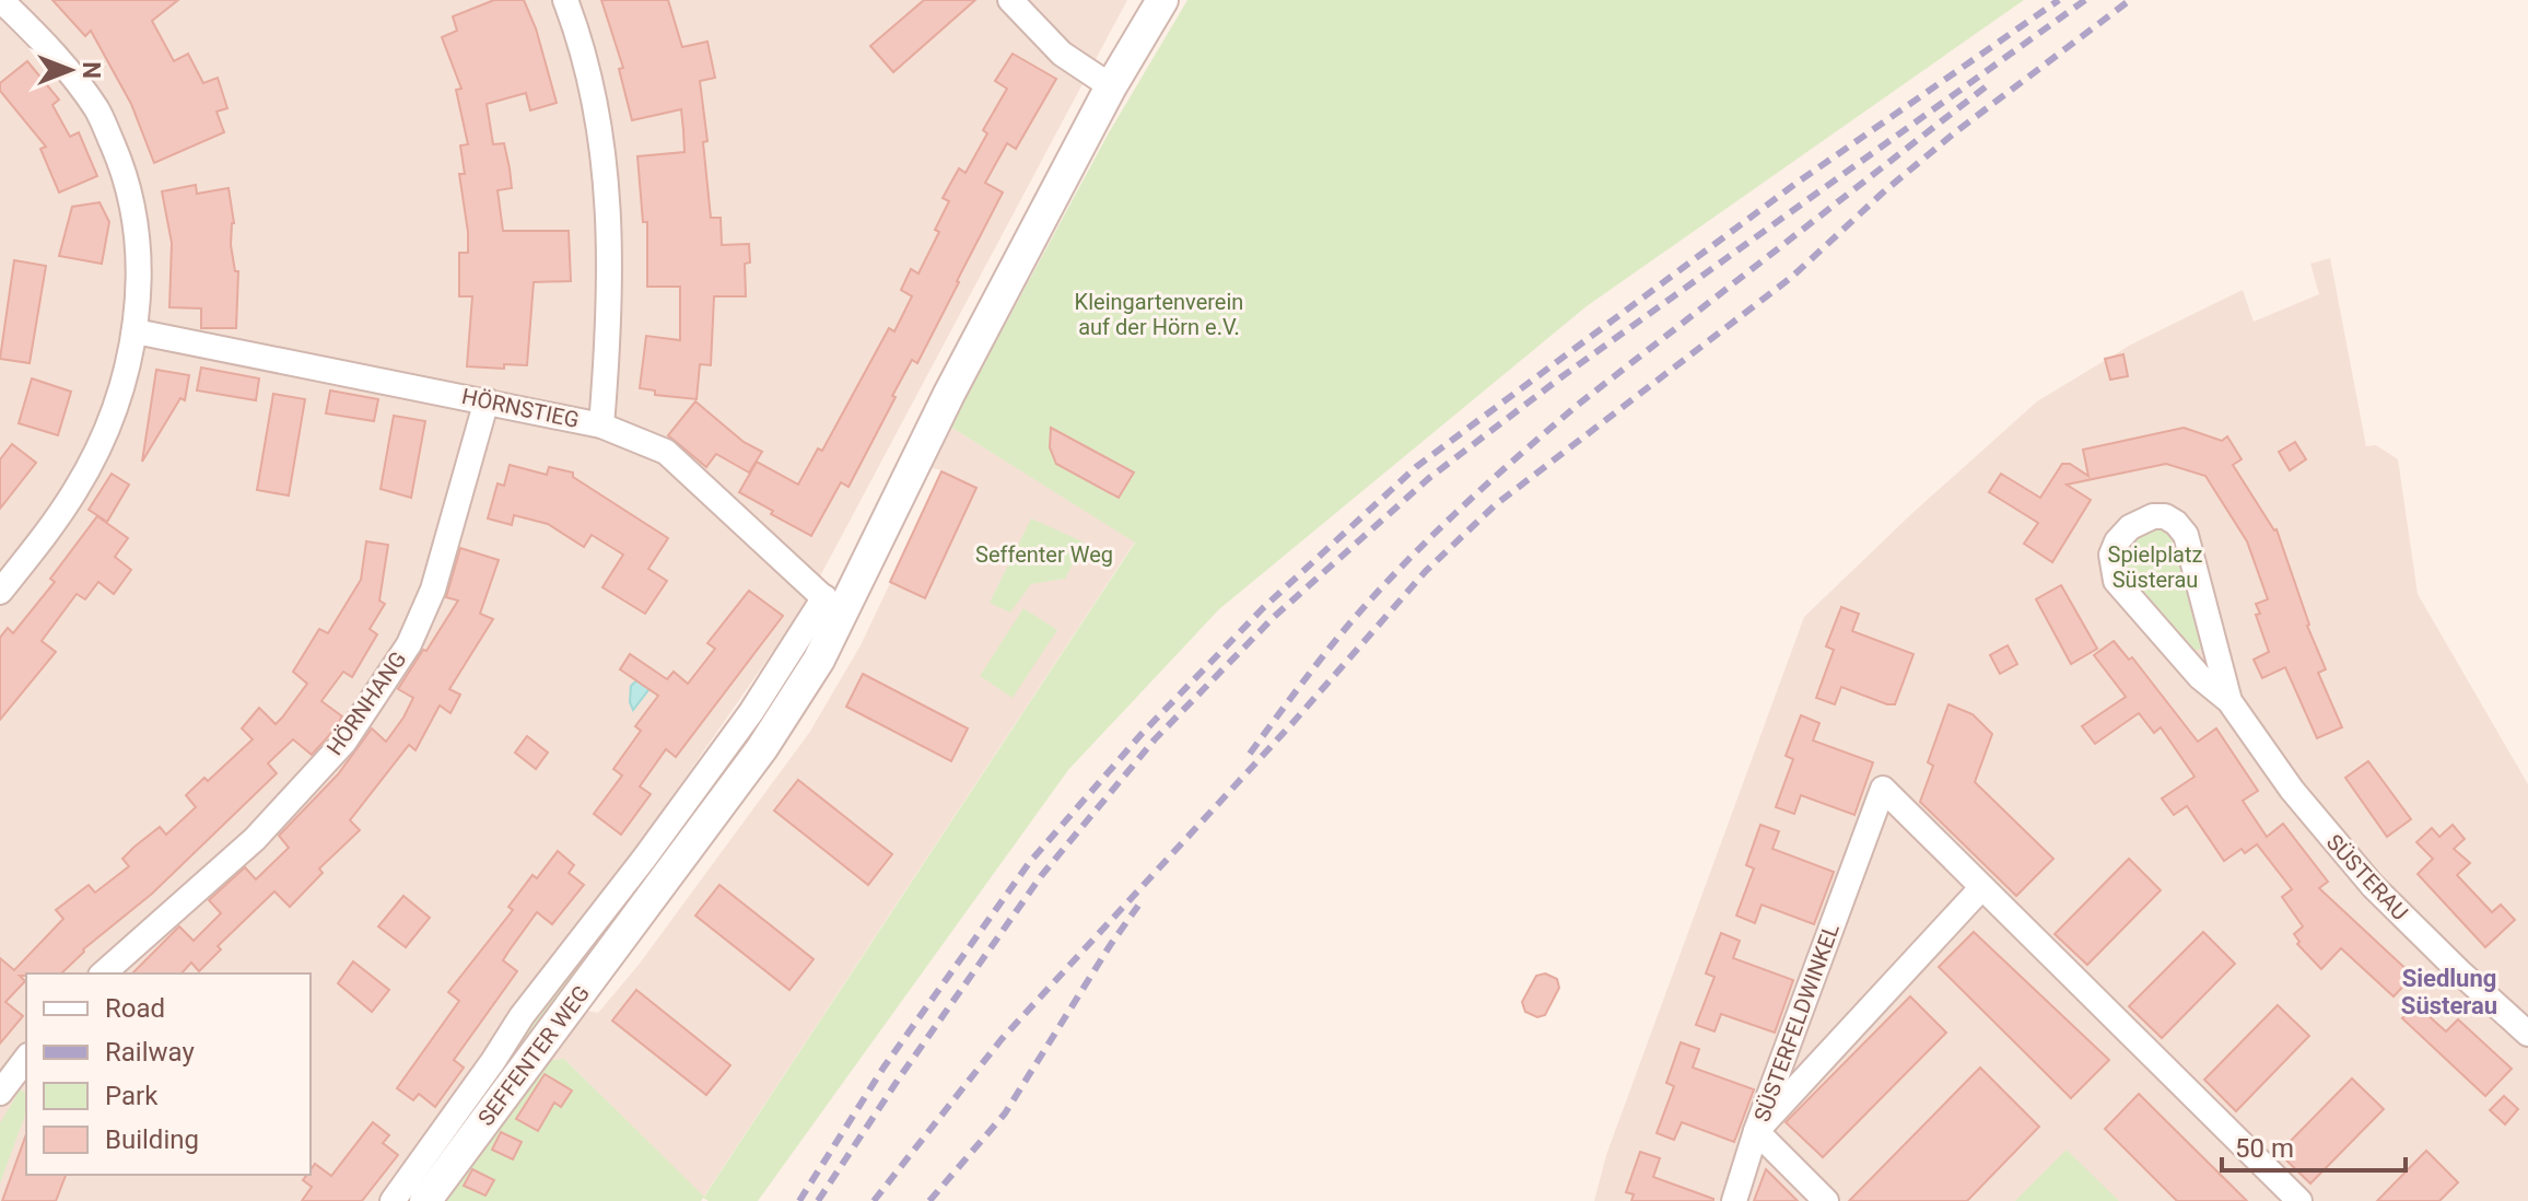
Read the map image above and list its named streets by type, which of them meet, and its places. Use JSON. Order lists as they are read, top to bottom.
{
  "streets": {
    "street": [
      "HÖRNSTIEG",
      "HÖRNHANG",
      "SÜSTERAU",
      "SÜSTERFELDWINKEL",
      "SEFFENTER WEG"
    ]
  },
  "crossings": [
    ["HÖRNSTIEG", "HÖRNHANG"],
    ["HÖRNSTIEG", "SEFFENTER WEG"]
  ],
  "districts": ["Siedlung Süsterau"],
  "parks": ["Kleingartenverein auf der Hörn e.V.", "Seffenter Weg", "Spielplatz Süsterau"],
  "legend": [
    "Road",
    "Railway",
    "Park",
    "Building"
  ],
  "scale_bar": "50 m",
  "north": "right"
}
